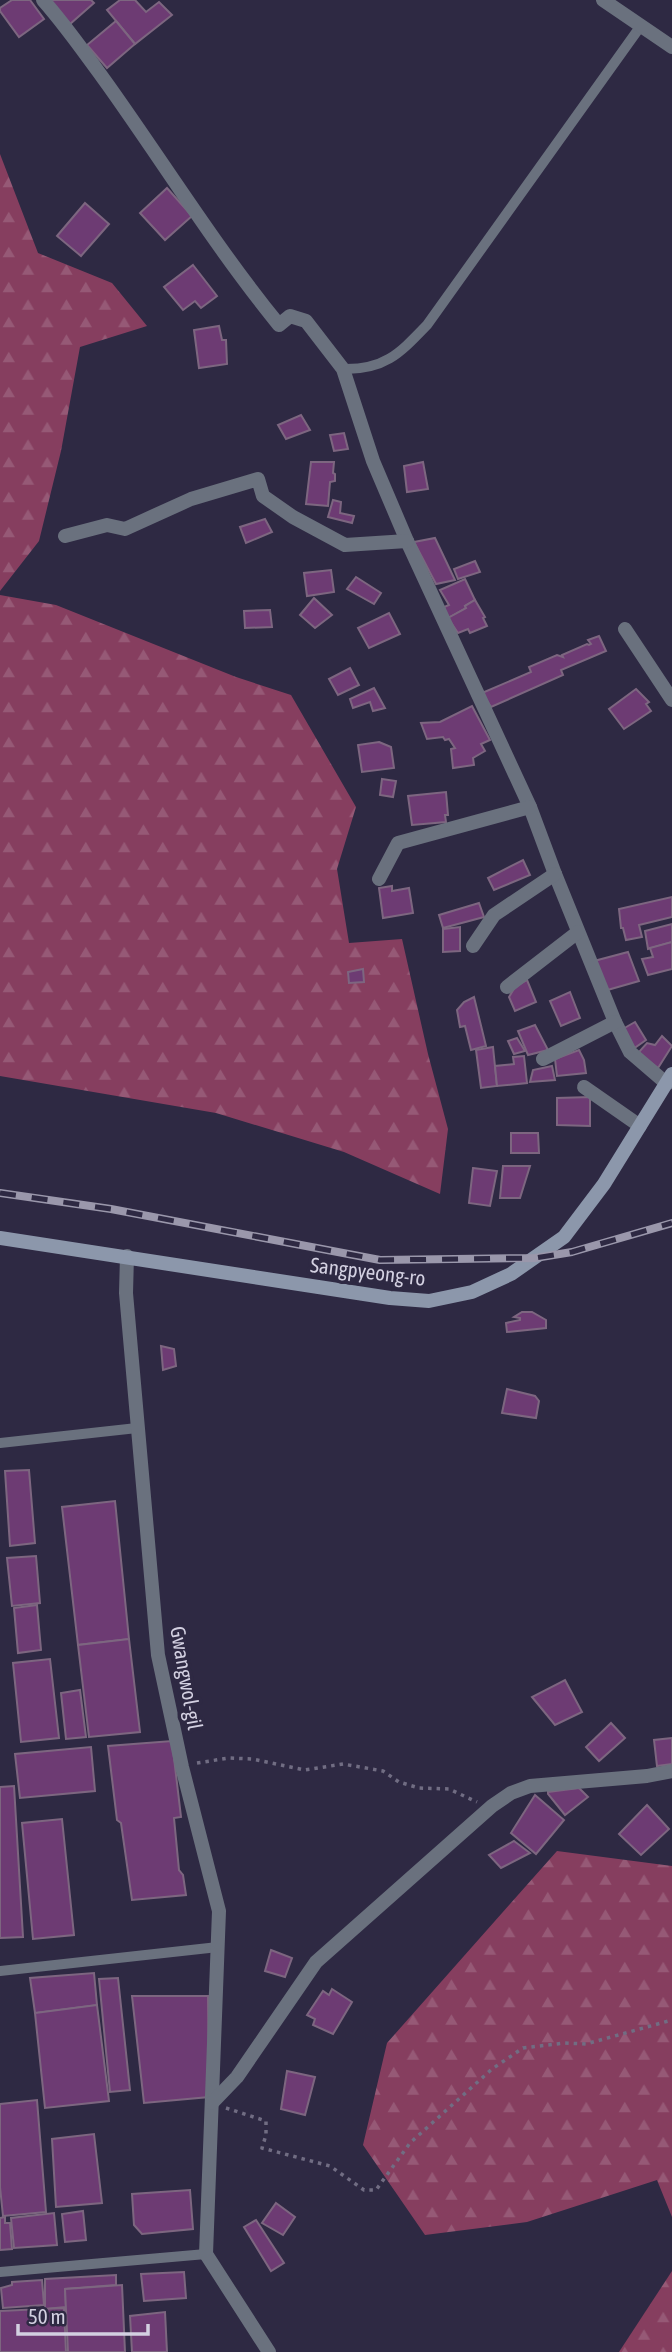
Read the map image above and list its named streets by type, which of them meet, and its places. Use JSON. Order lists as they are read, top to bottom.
{
  "streets": {
    "main road": ["Sangpyeong-ro"],
    "street": ["Gwangwol-gil"]
  },
  "crossings": [
    ["Sangpyeong-ro", "Gwangwol-gil"]
  ],
  "scale_bar": "50 m"
}
